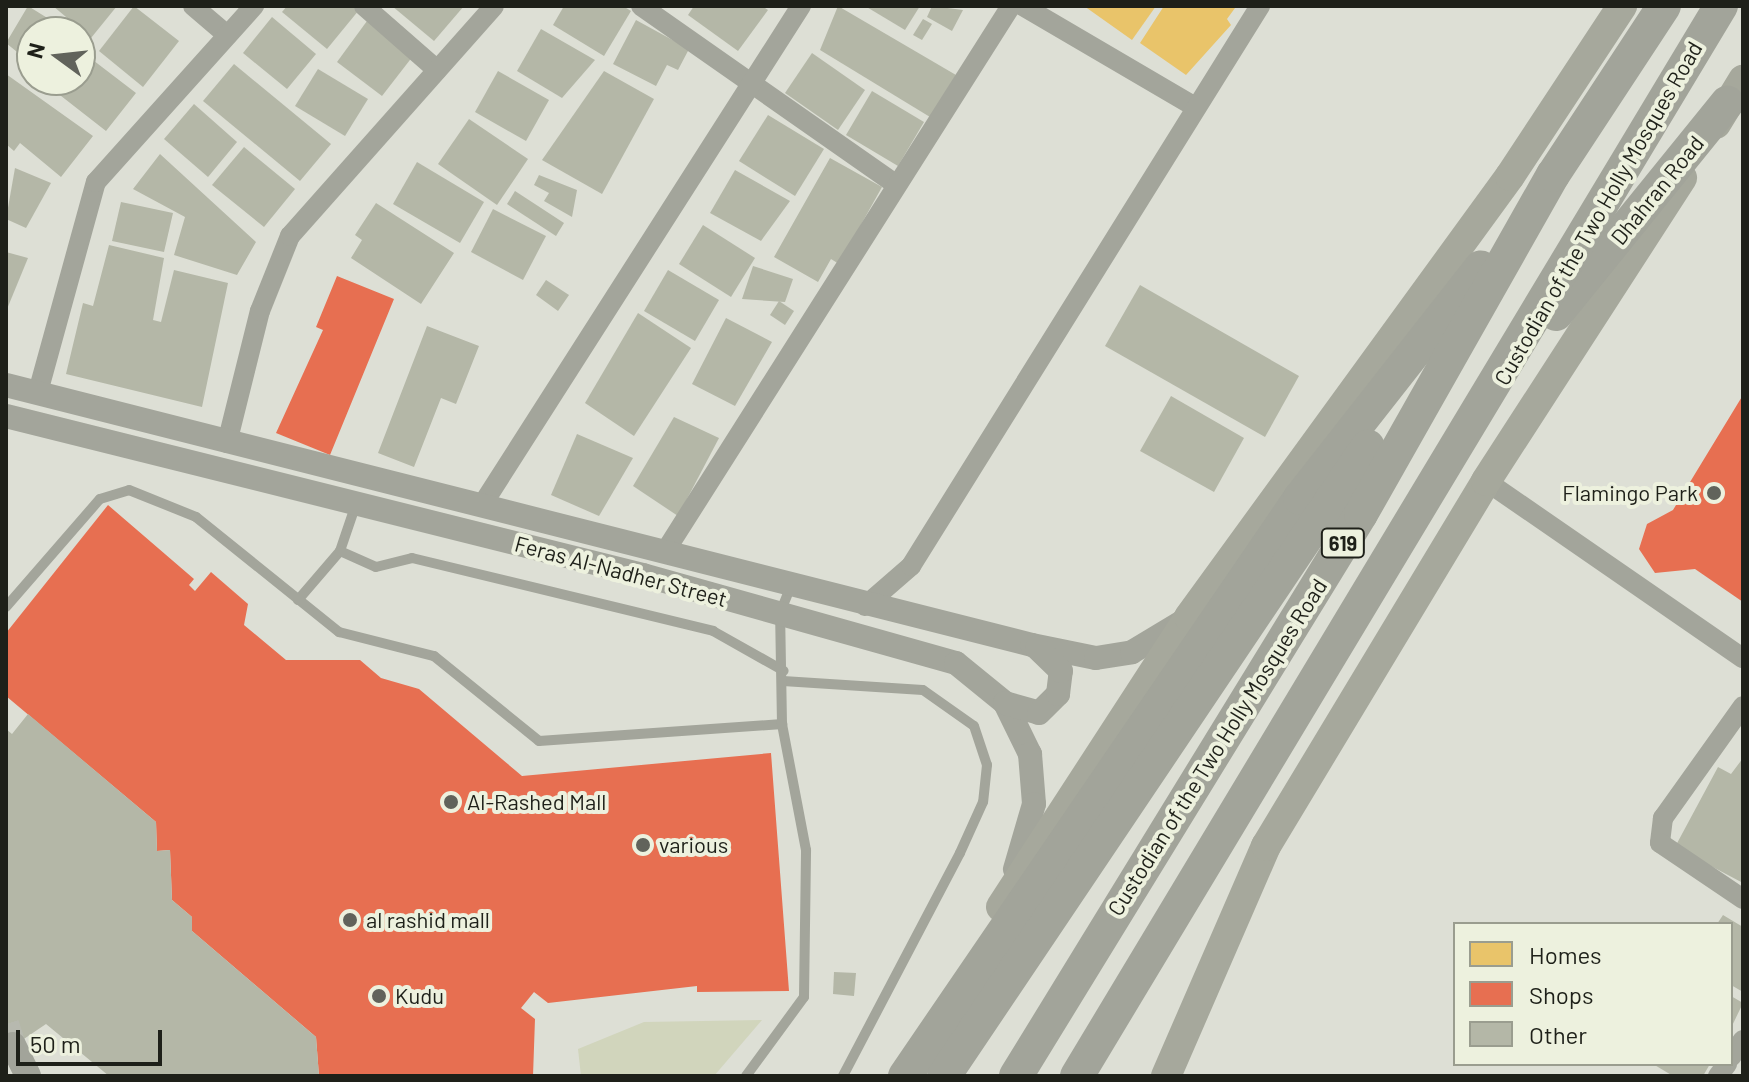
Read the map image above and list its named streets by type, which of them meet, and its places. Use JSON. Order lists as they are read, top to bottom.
{
  "streets": {
    "highway": ["Dhahran Road", "Custodian of the Two Holly Mosques Road", "619"],
    "street": ["Feras Al-Nadher Street"]
  },
  "crossings": [
    ["Dhahran Road", "Custodian of the Two Holly Mosques Road"]
  ],
  "places": [
    "Flamingo Park",
    "Al-Rashed Mall",
    "various",
    "al rashid mall",
    "Kudu"
  ],
  "legend": ["Homes", "Shops", "Other"],
  "scale_bar": "50 m",
  "north": "left"
}
